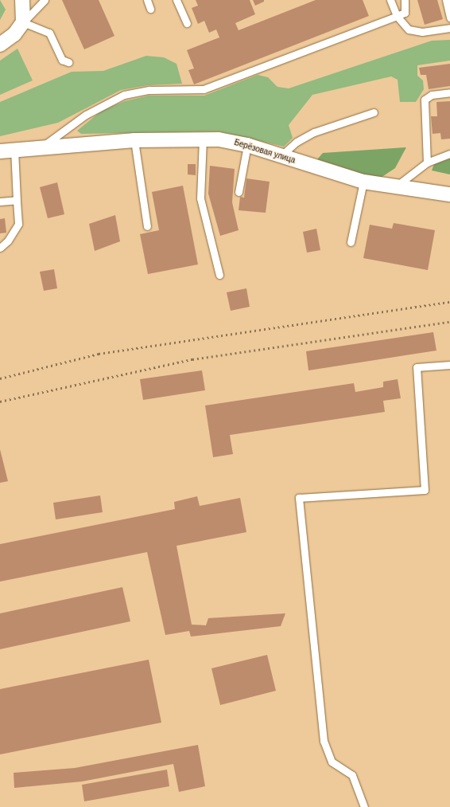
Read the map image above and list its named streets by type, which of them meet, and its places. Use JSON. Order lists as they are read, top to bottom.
{
  "streets": {
    "street": ["Берёзовая улица"]
  }
}
